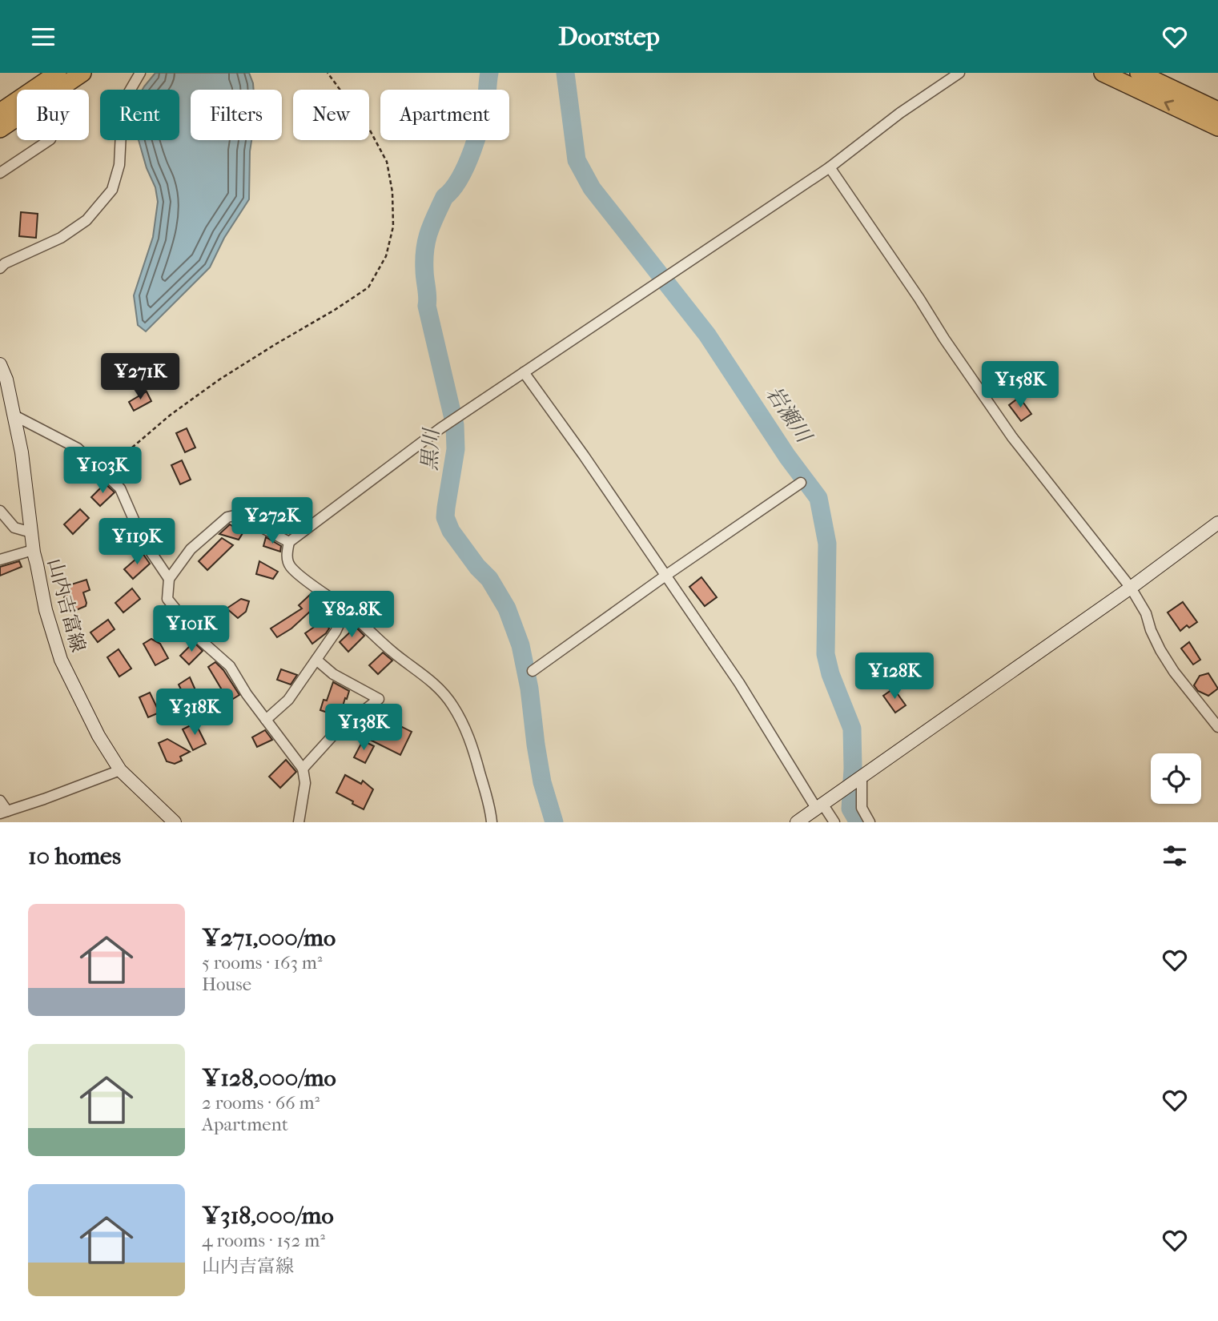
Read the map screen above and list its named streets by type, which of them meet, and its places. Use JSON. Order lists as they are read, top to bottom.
{
  "streets": {
    "main road": ["山内吉富線"]
  },
  "water": ["岩瀬川", "黒川"],
  "page": {
    "header": "Doorstep",
    "chip": [
      "Buy",
      "Rent",
      "Filters",
      "New",
      "Apartment"
    ],
    "price": [
      "¥271K",
      "¥158K",
      "¥103K",
      "¥272K",
      "¥119K",
      "¥82.8K",
      "¥101K",
      "¥128K",
      "¥318K",
      "¥138K"
    ],
    "heading": "10 homes",
    "list": [
      {
        "name": "¥271,000/mo",
        "note": "5 rooms · 163 m² · House"
      },
      {
        "name": "¥128,000/mo",
        "note": "2 rooms · 66 m² · Apartment"
      },
      {
        "name": "¥318,000/mo",
        "note": "4 rooms · 152 m² · 山内吉富線"
      }
    ]
  }
}
